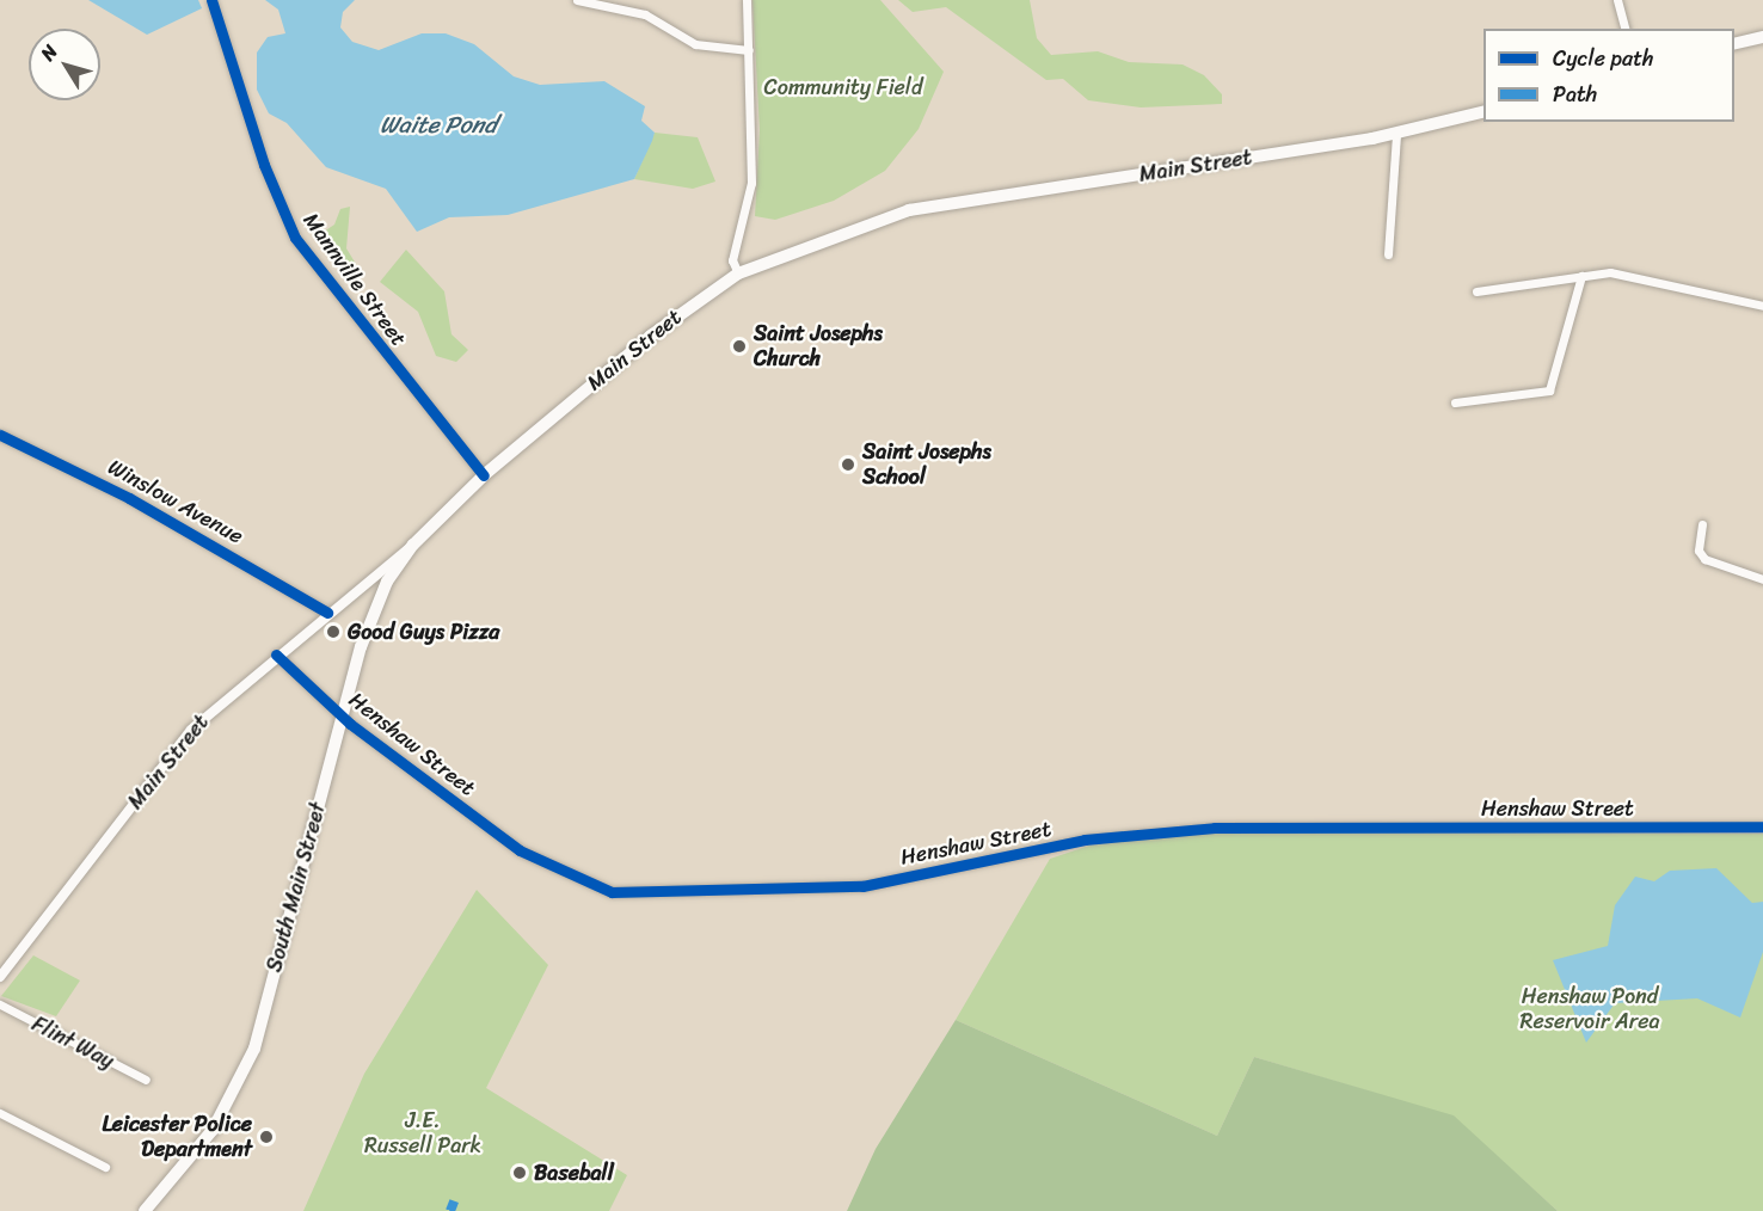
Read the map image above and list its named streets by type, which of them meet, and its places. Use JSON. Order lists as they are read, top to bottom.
{
  "streets": {
    "highway": ["Main Street", "South Main Street"],
    "street": [
      "Mannville Street",
      "Winslow Avenue",
      "Henshaw Street",
      "Flint Way"
    ]
  },
  "crossings": [
    ["Main Street", "Mannville Street"],
    ["Main Street", "Winslow Avenue"],
    ["Main Street", "Henshaw Street"],
    ["Main Street", "South Main Street"],
    ["Henshaw Street", "South Main Street"]
  ],
  "water": ["Waite Pond"],
  "parks": ["Community Field", "Henshaw Pond Reservoir Area", "J.E. Russell Park"],
  "places": [
    "Saint Josephs Church",
    "Saint Josephs School",
    "Good Guys Pizza",
    "Leicester Police Department",
    "Baseball"
  ],
  "legend": ["Cycle path", "Path"],
  "north": "top left"
}
